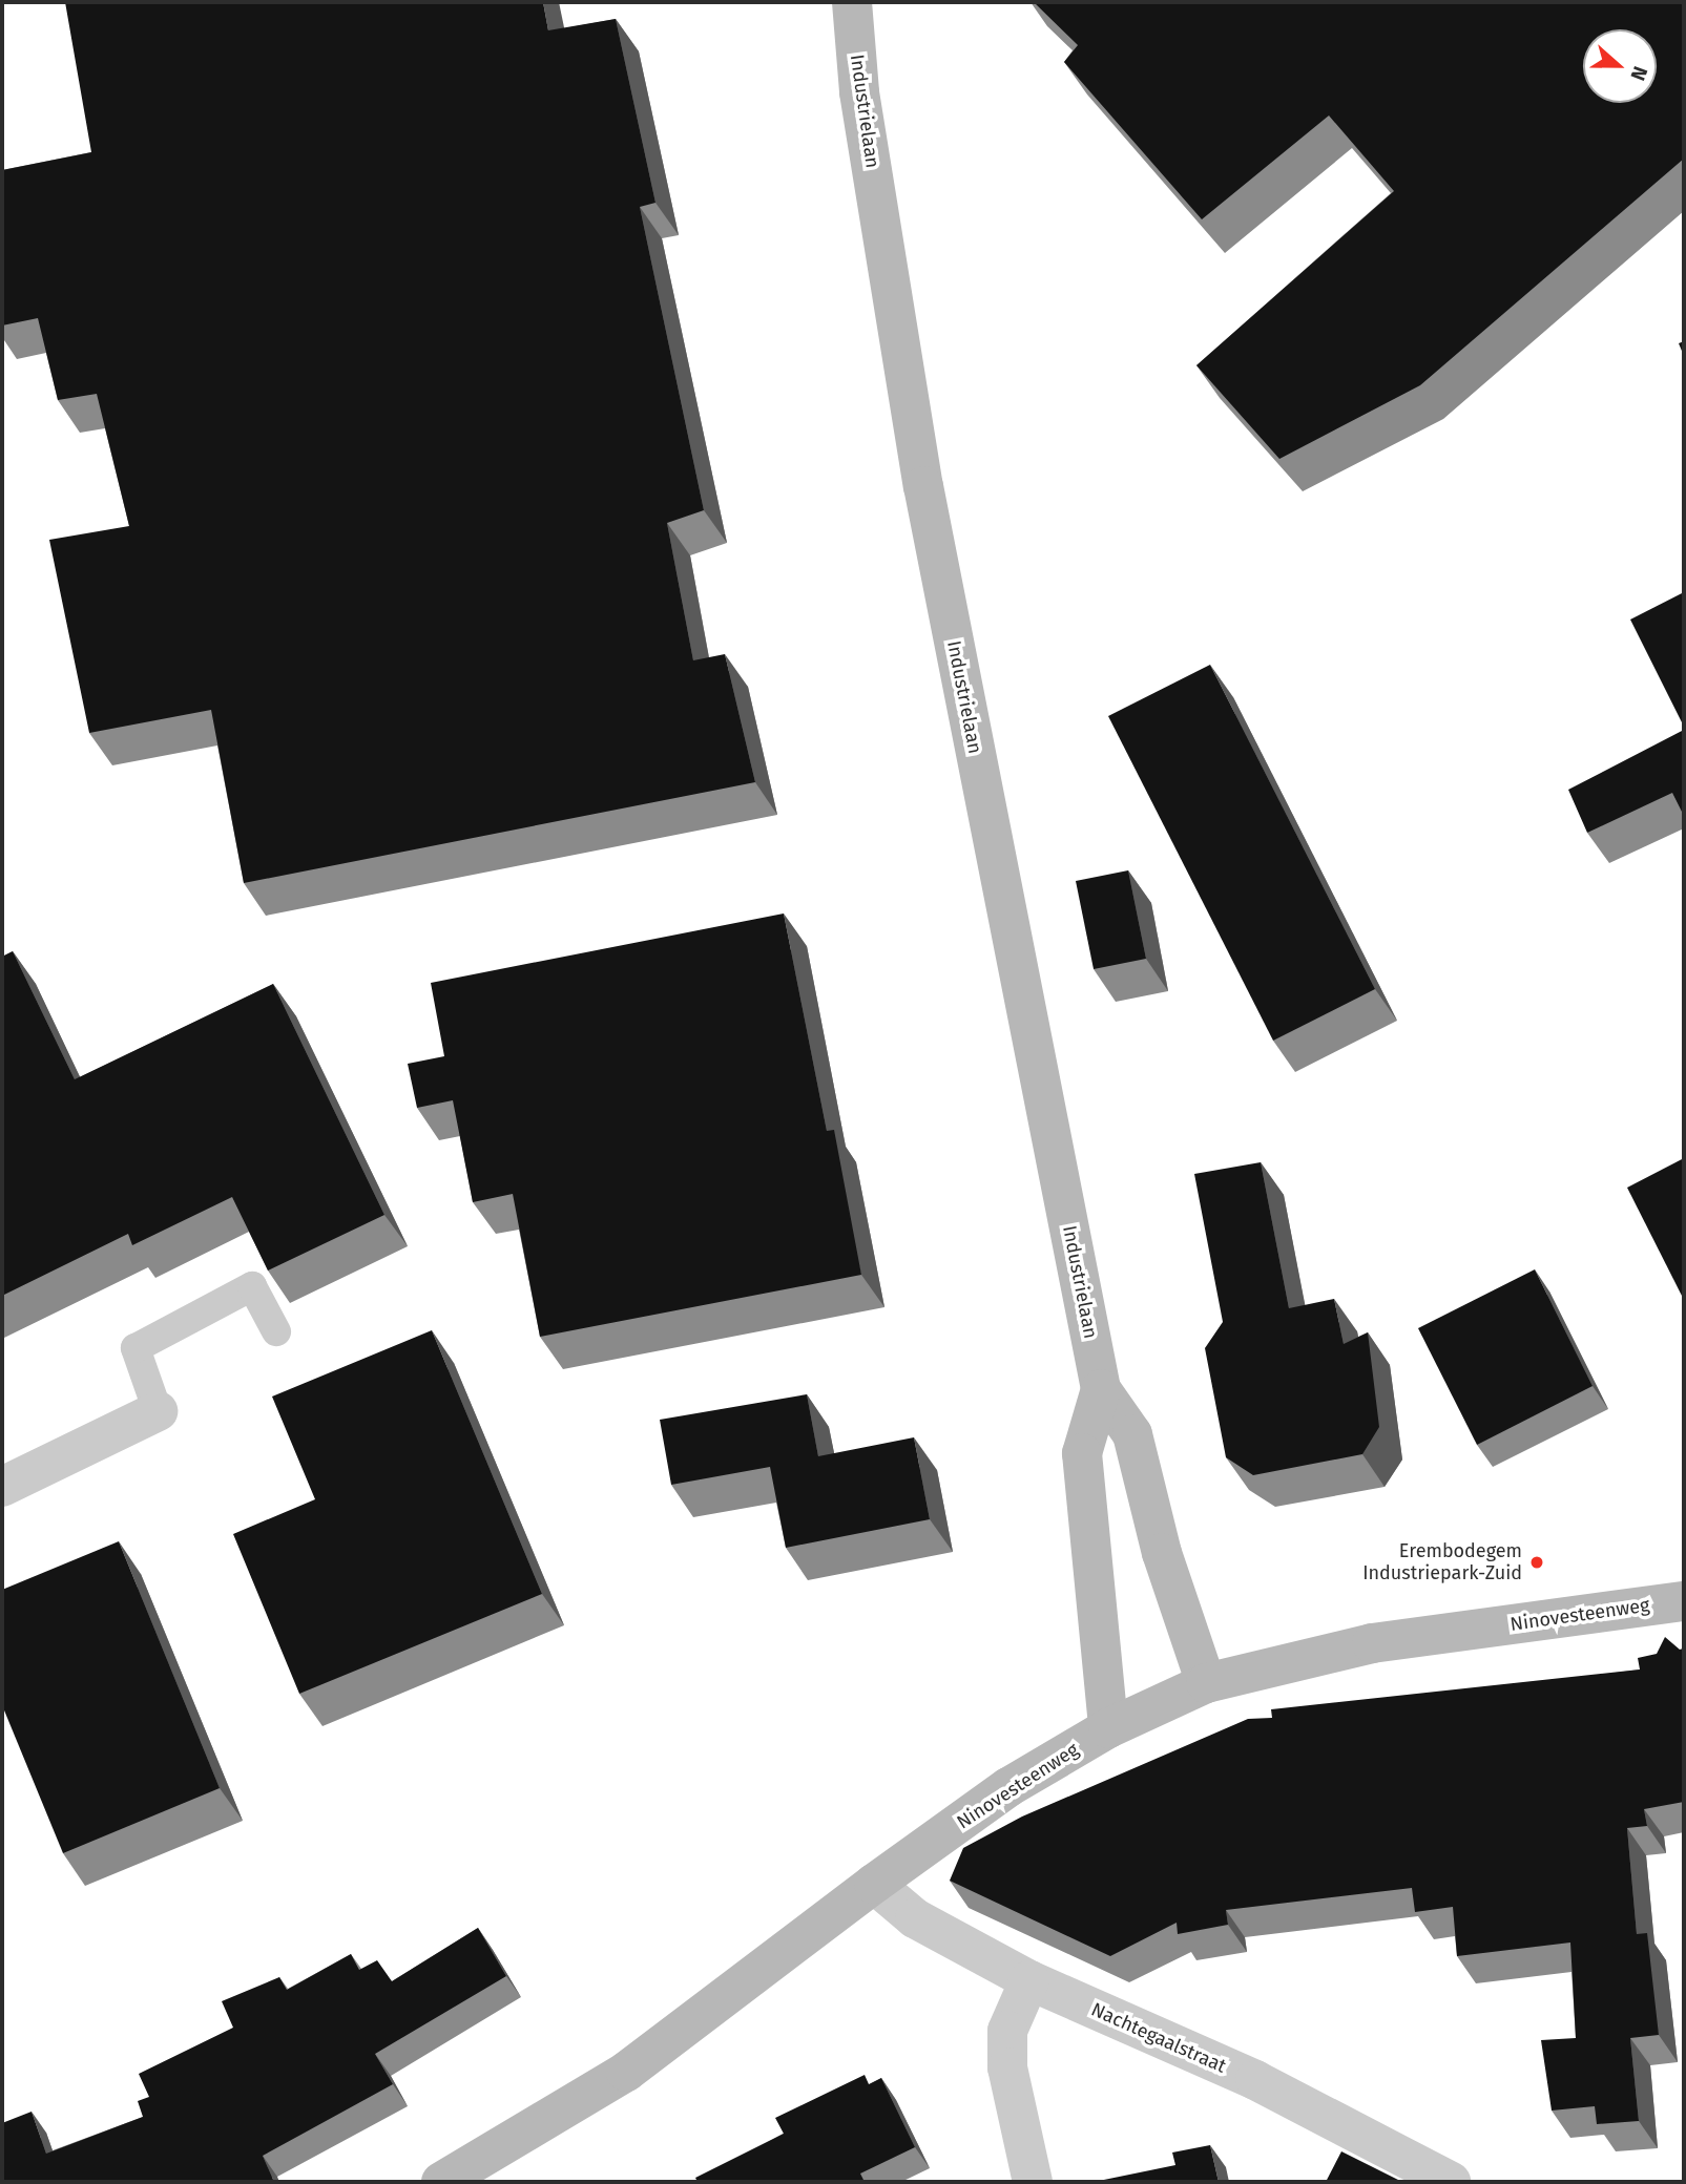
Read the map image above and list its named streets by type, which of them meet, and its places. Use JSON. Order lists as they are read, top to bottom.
{
  "streets": {
    "street": ["Industrielaan", "Ninovesteenweg", "Nachtegaalstraat"]
  },
  "crossings": [
    ["Industrielaan", "Ninovesteenweg"],
    ["Ninovesteenweg", "Nachtegaalstraat"]
  ],
  "places": ["Erembodegem Industriepark-Zuid"],
  "north": "right"
}
